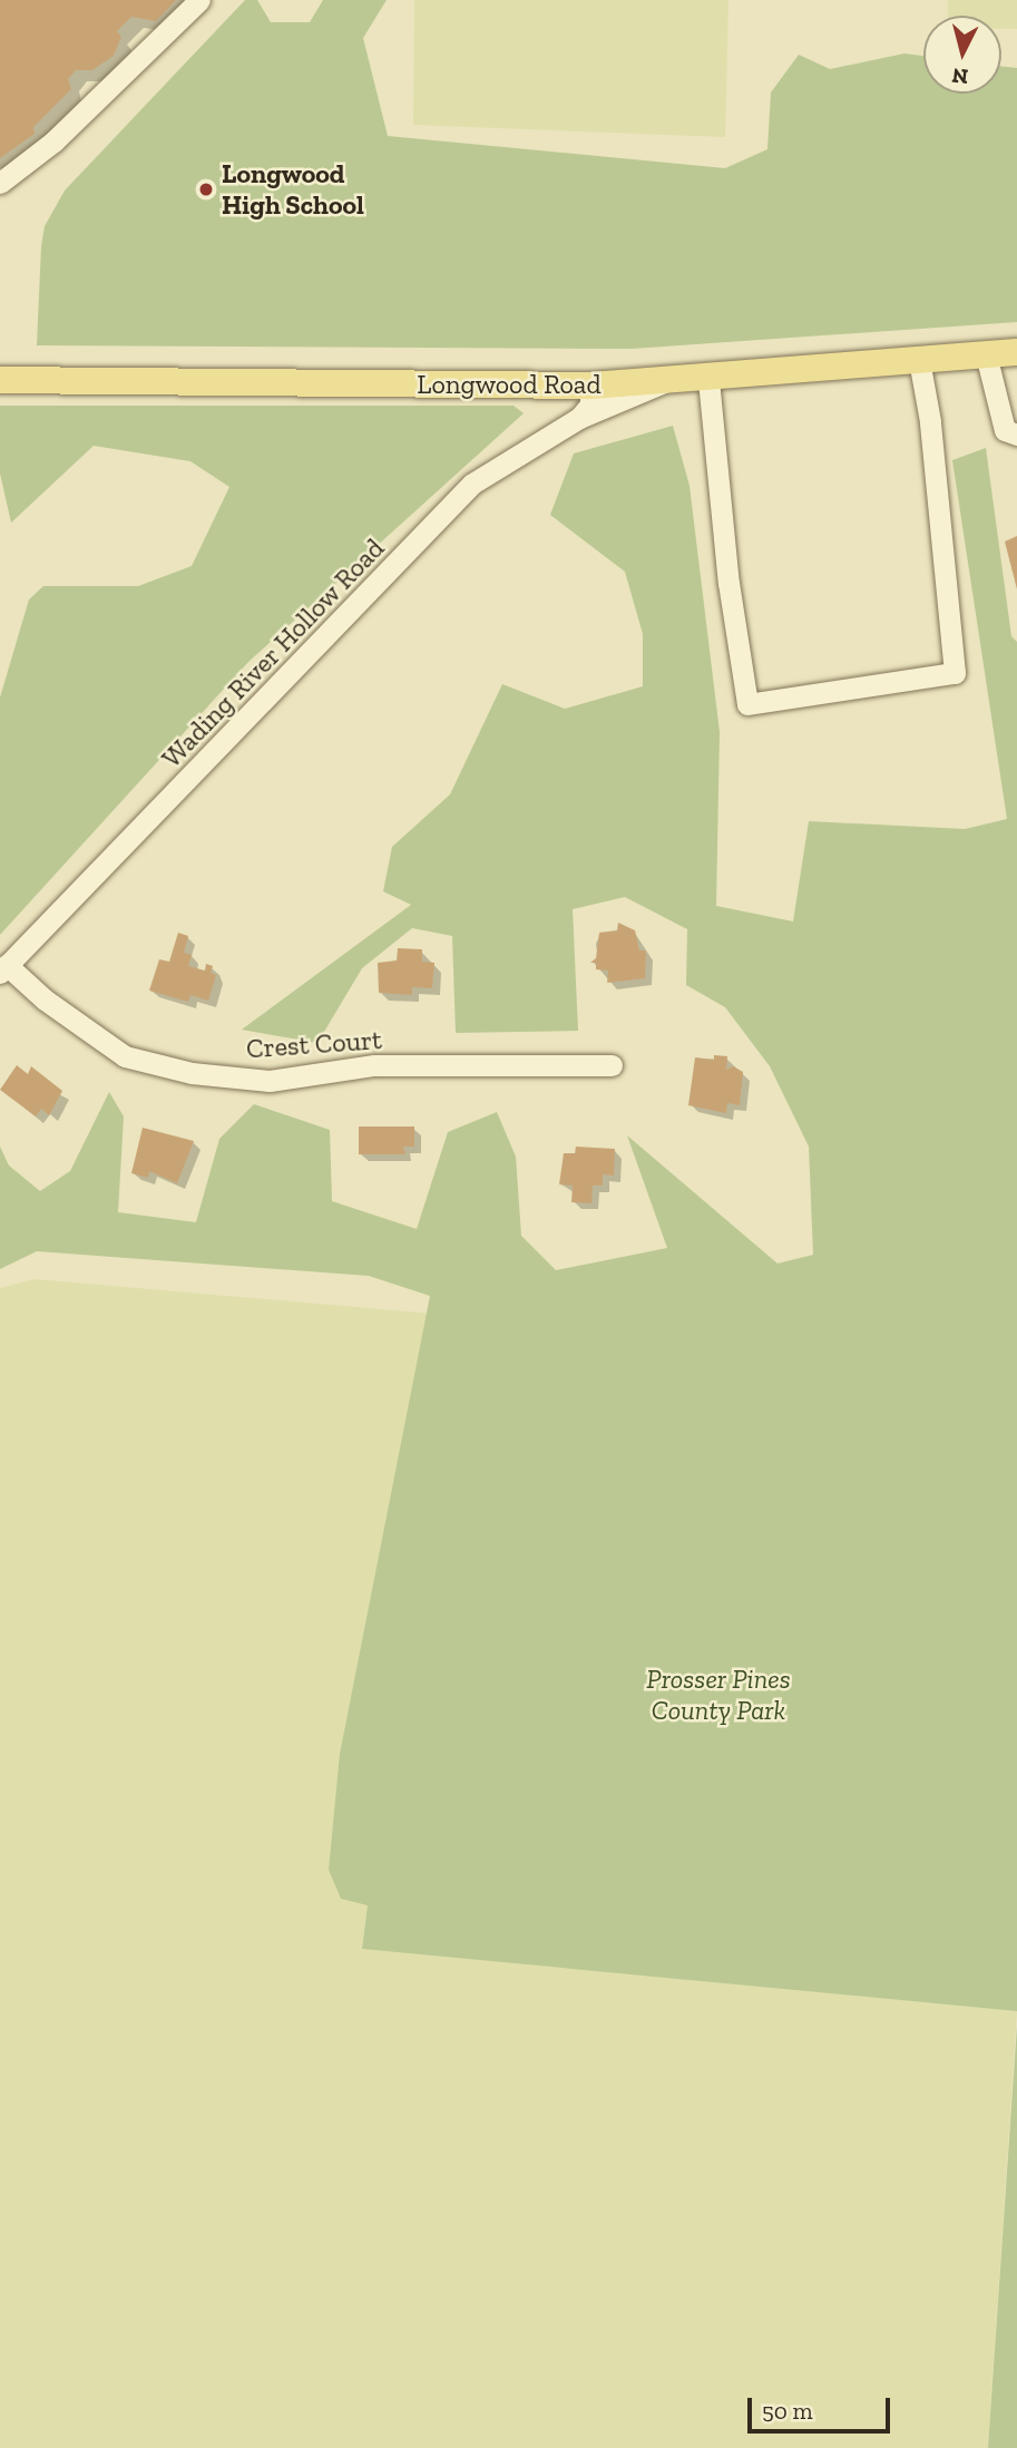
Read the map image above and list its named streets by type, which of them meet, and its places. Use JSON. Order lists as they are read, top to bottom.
{
  "streets": {
    "main road": ["Longwood Road"],
    "street": ["Wading River Hollow Road", "Crest Court"]
  },
  "crossings": [
    ["Longwood Road", "Wading River Hollow Road"],
    ["Wading River Hollow Road", "Crest Court"]
  ],
  "parks": ["Prosser Pines County Park"],
  "places": ["Longwood High School"],
  "scale_bar": "50 m",
  "north": "bottom"
}
